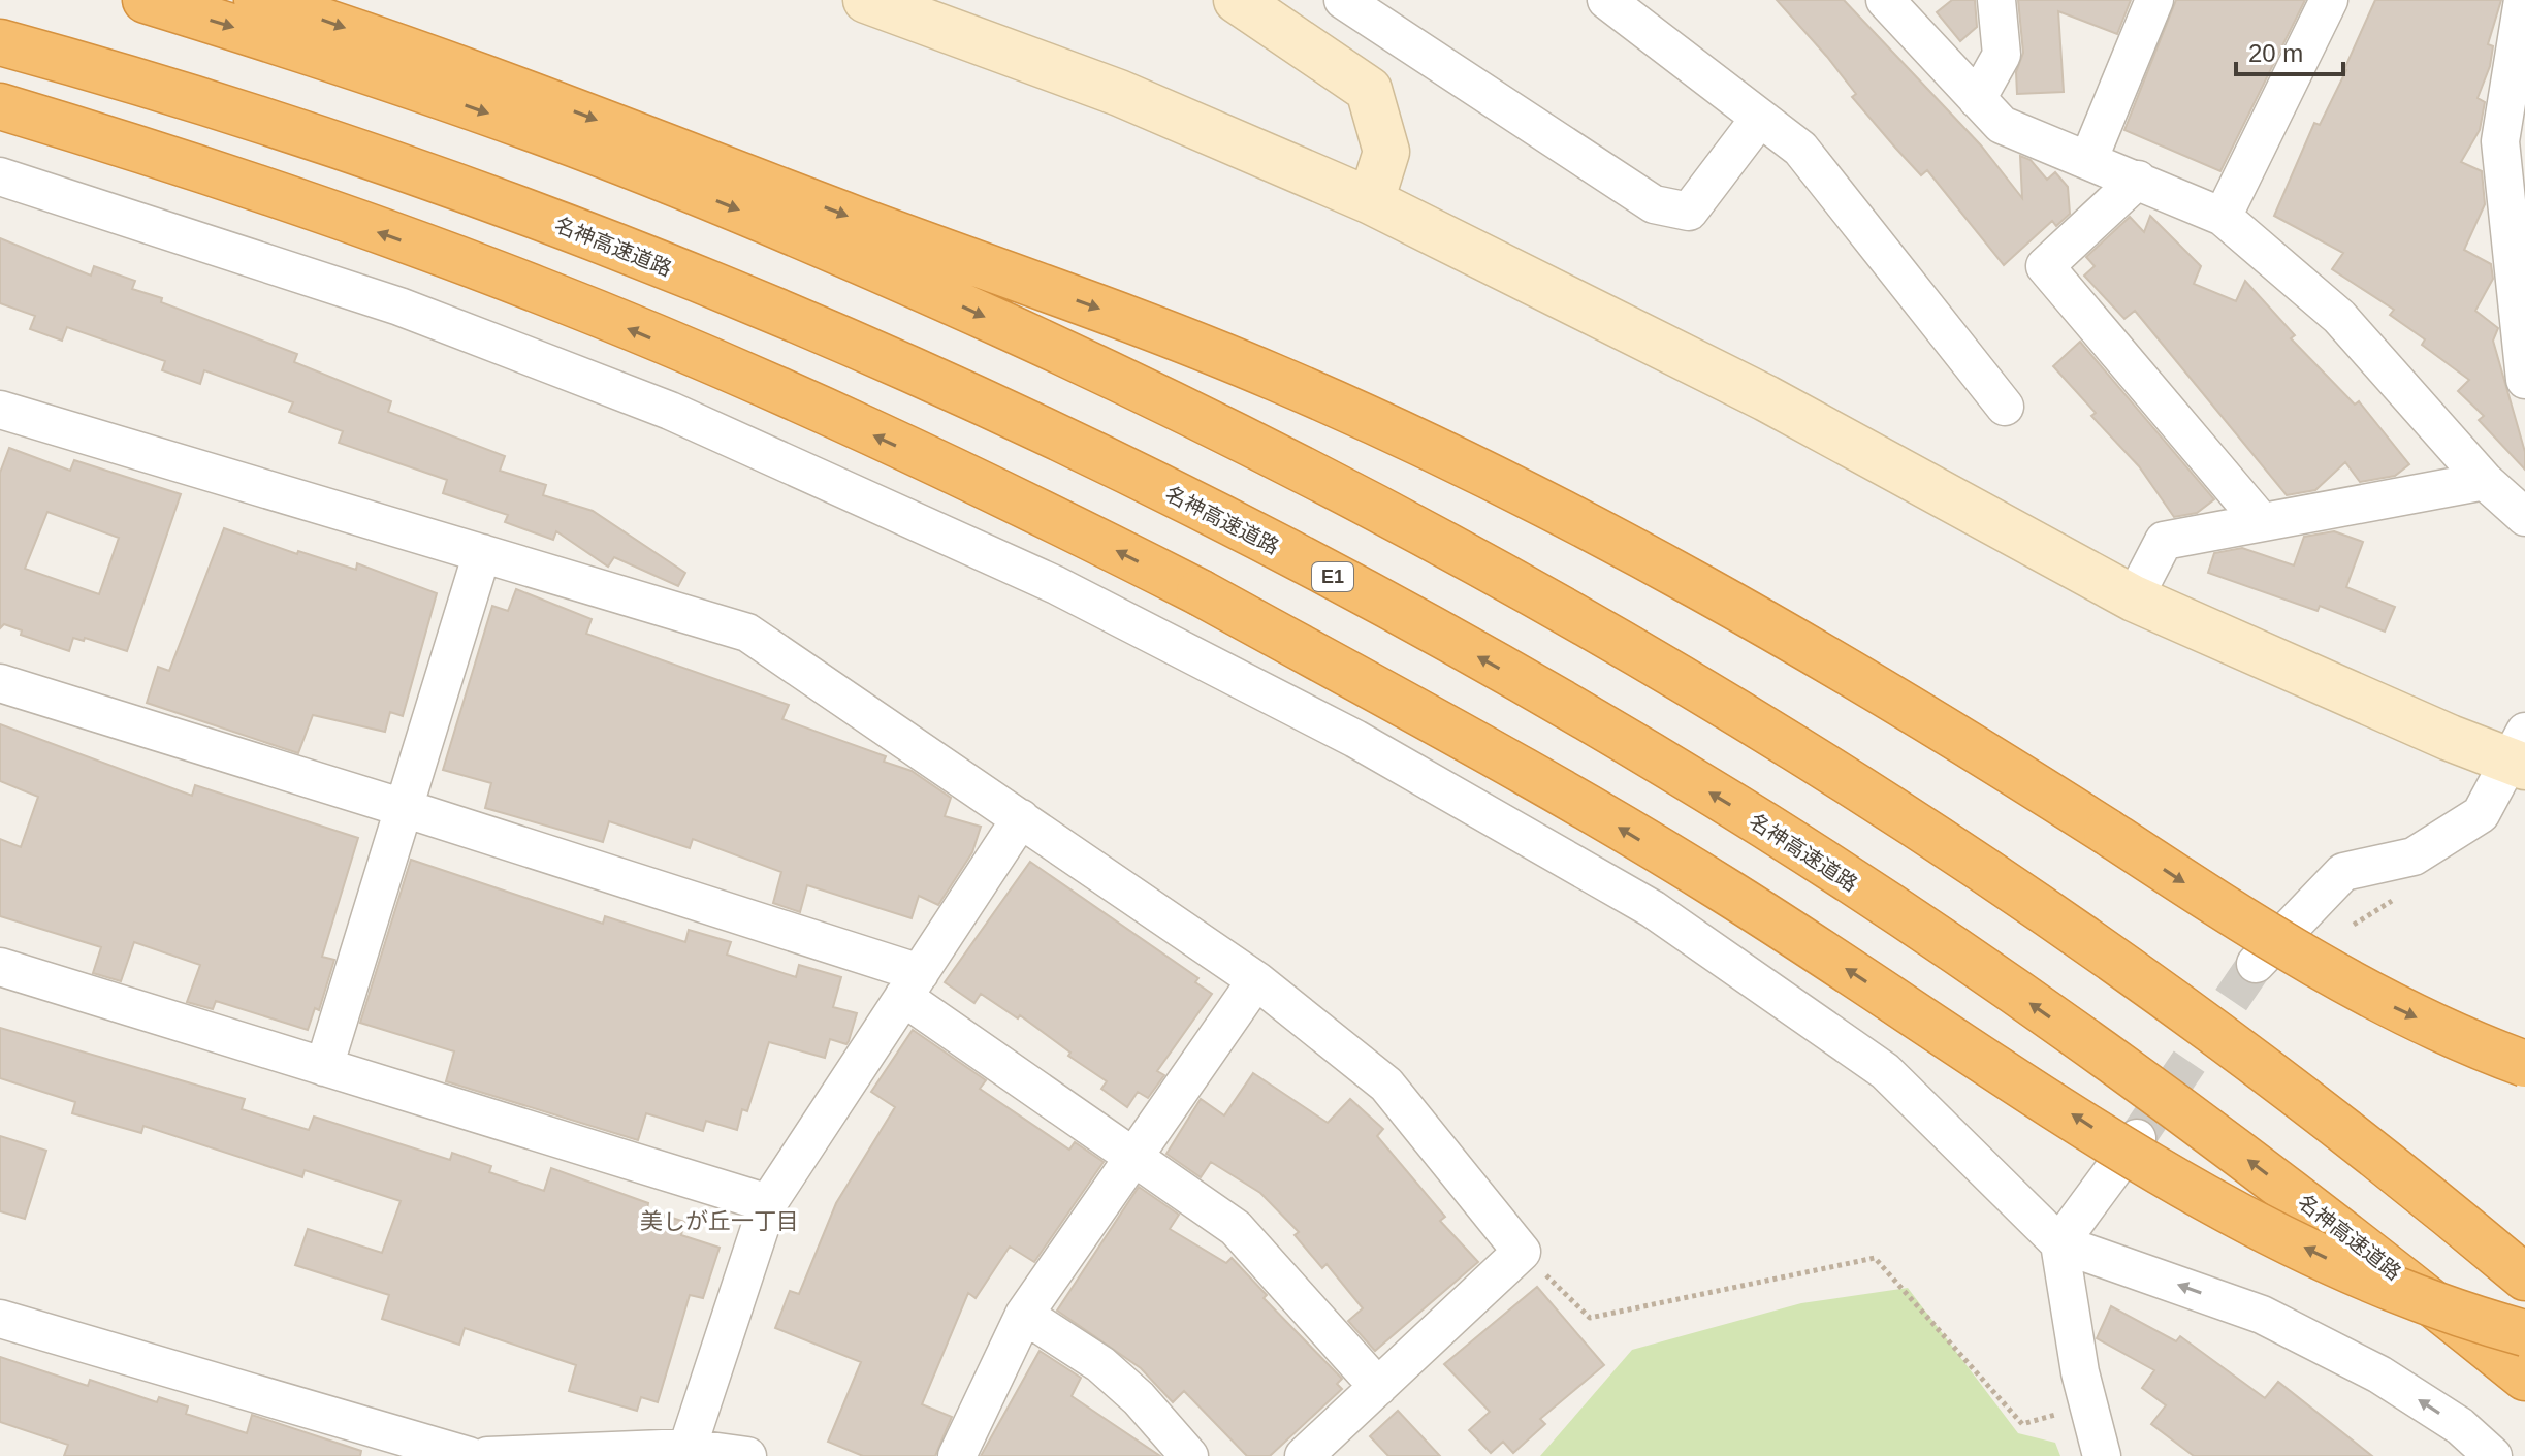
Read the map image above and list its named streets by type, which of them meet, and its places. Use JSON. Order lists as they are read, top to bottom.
{
  "streets": {
    "highway": ["名神高速道路", "E1"]
  },
  "districts": ["美しが丘一丁目"],
  "scale_bar": "20 m"
}
